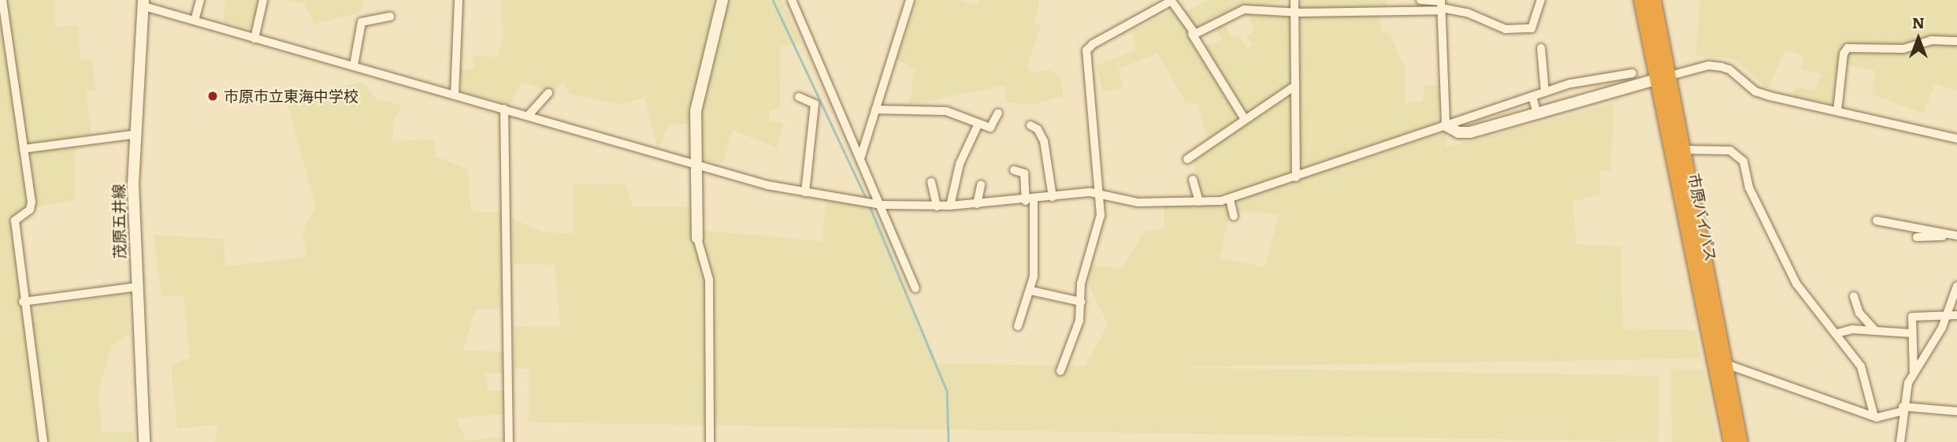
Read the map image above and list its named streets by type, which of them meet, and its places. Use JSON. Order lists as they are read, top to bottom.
{
  "streets": {
    "highway": ["市原バイパス"],
    "street": ["茂原五井線"]
  },
  "places": ["市原市立東海中学校"],
  "north": "top"
}
